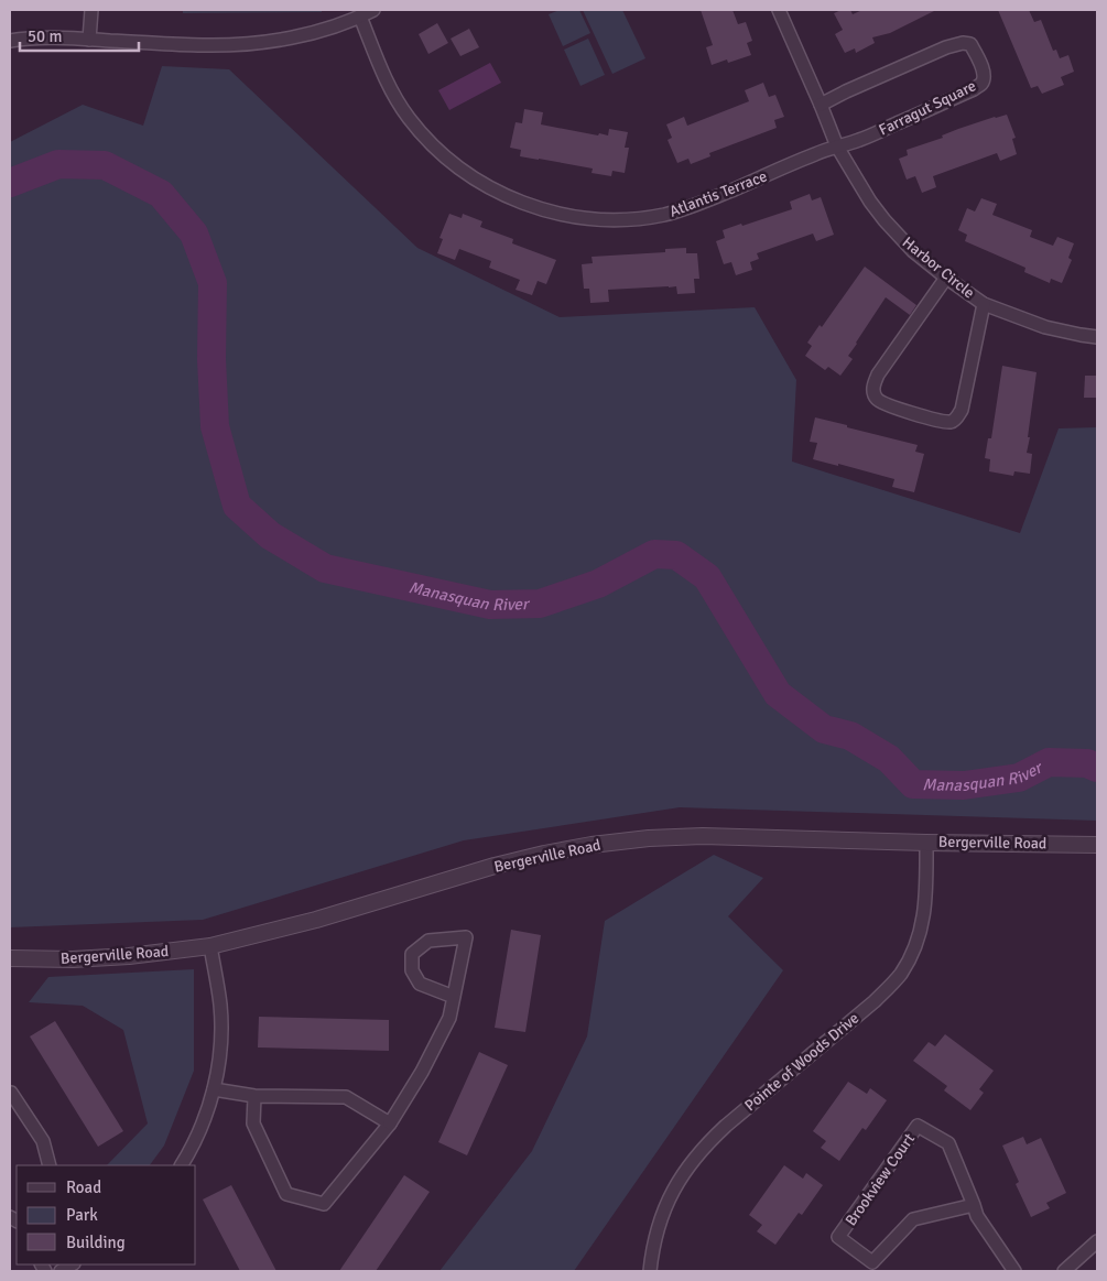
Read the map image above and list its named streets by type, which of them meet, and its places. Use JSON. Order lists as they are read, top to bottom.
{
  "streets": {
    "street": [
      "Farragut Square",
      "Atlantis Terrace",
      "Harbor Circle",
      "Bergerville Road",
      "Pointe of Woods Drive",
      "Brookview Court"
    ]
  },
  "crossings": [
    ["Farragut Square", "Atlantis Terrace"],
    ["Farragut Square", "Harbor Circle"],
    ["Atlantis Terrace", "Harbor Circle"],
    ["Bergerville Road", "Pointe of Woods Drive"]
  ],
  "water": ["Manasquan River"],
  "legend": ["Road", "Park", "Building"],
  "scale_bar": "50 m"
}
